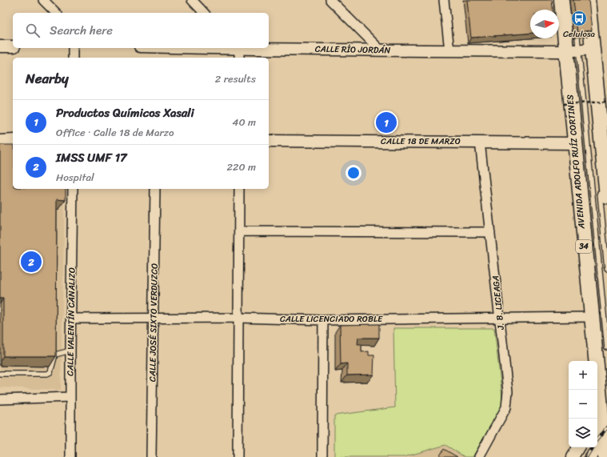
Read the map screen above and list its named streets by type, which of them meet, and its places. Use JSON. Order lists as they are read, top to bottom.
{
  "streets": {
    "main road": ["AVENIDA ADOLFO RUÍZ CORTINES", "34"],
    "street": [
      "CALLE RÍO JORDÁN",
      "CALLE 18 DE MARZO",
      "J. B. LICEAGA",
      "CALLE LICENCIADO ROBLE",
      "CALLE VALENTÍN CANALIZO",
      "CALLE JOSÉ SIXTO VERDUZCO"
    ]
  },
  "crossings": [
    ["CALLE RÍO JORDÁN", "AVENIDA ADOLFO RUÍZ CORTINES"],
    ["CALLE 18 DE MARZO", "AVENIDA ADOLFO RUÍZ CORTINES"],
    ["CALLE 18 DE MARZO", "J. B. LICEAGA"],
    ["AVENIDA ADOLFO RUÍZ CORTINES", "CALLE LICENCIADO ROBLE"],
    ["J. B. LICEAGA", "CALLE LICENCIADO ROBLE"],
    ["CALLE LICENCIADO ROBLE", "CALLE VALENTÍN CANALIZO"],
    ["CALLE LICENCIADO ROBLE", "CALLE JOSÉ SIXTO VERDUZCO"]
  ],
  "places": {
    "bus stop": ["Celulosa"]
  },
  "north": "right",
  "page": {
    "search": "Search here",
    "heading": ["Nearby", "2 results"],
    "list": [
      {
        "mark": "1",
        "name": "Productos Químicos Xasali",
        "note": "Office · Calle 18 de Marzo",
        "value": "40 m"
      },
      {
        "mark": "2",
        "name": "IMSS UMF 17",
        "note": "Hospital",
        "value": "220 m"
      }
    ],
    "pins": ["1", "2"],
    "map_buttons": ["+", "−"]
  }
}
